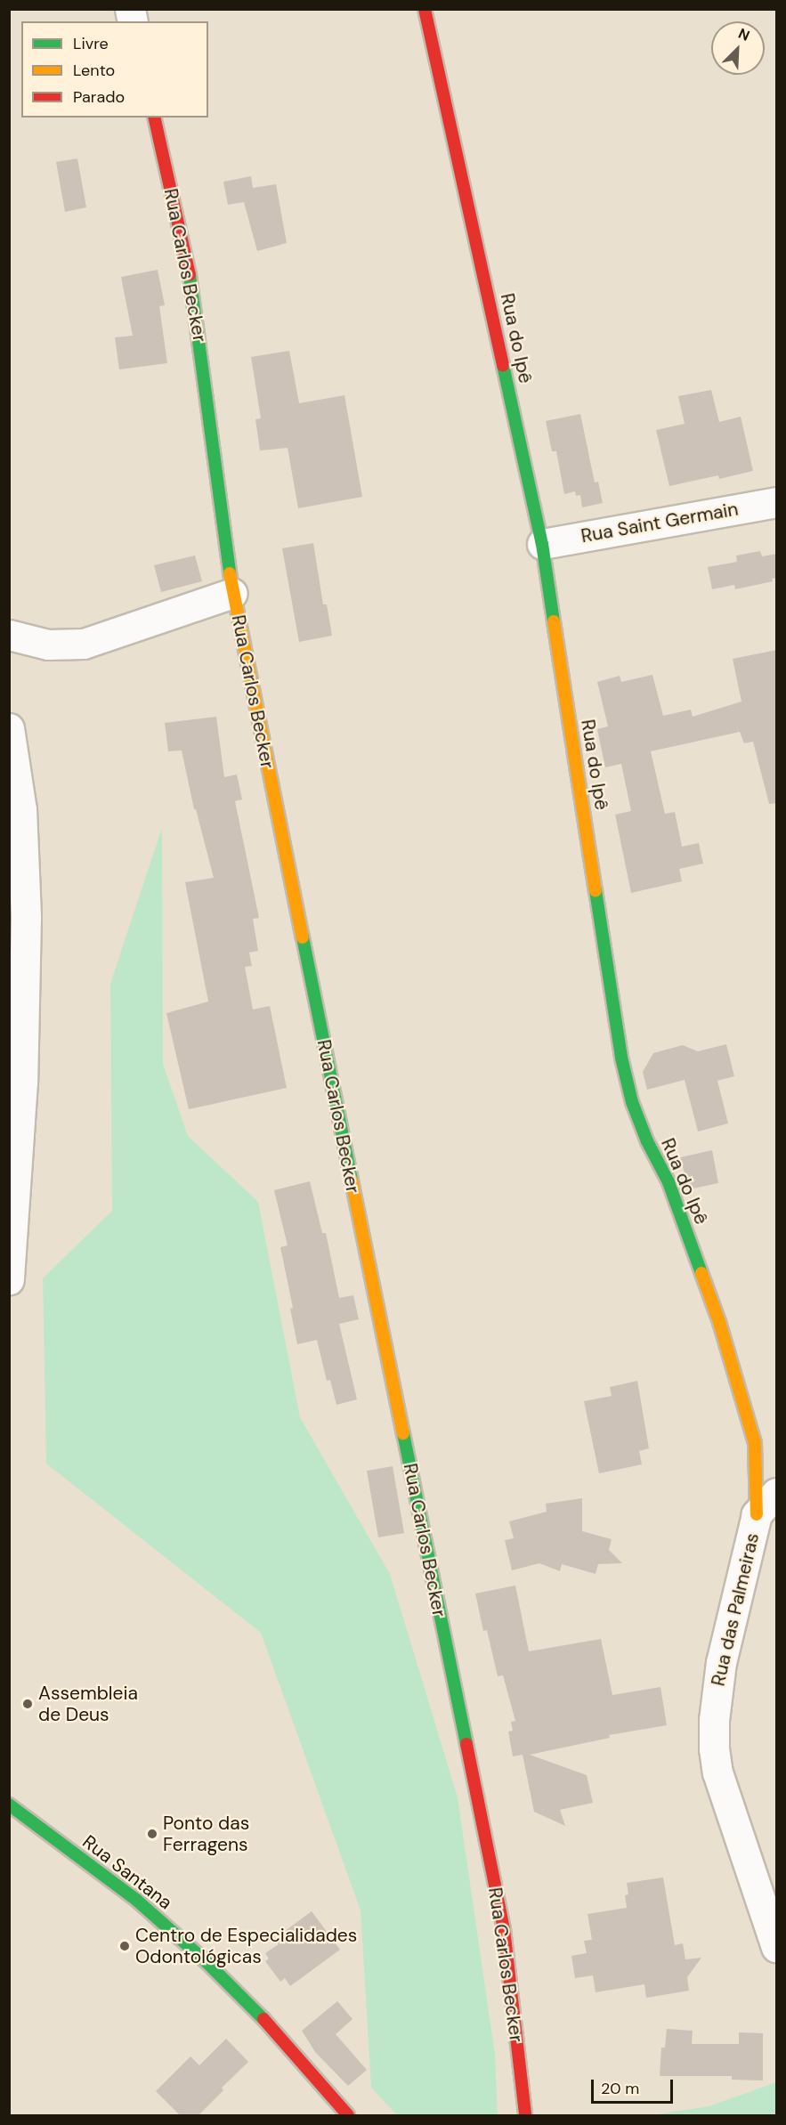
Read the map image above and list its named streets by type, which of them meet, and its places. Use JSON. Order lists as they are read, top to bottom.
{
  "streets": {
    "street": [
      "Rua Carlos Becker",
      "Rua do Ipê",
      "Rua Saint Germain",
      "Rua das Palmeiras",
      "Rua Santana"
    ]
  },
  "crossings": [
    ["Rua do Ipê", "Rua Saint Germain"],
    ["Rua do Ipê", "Rua das Palmeiras"]
  ],
  "places": ["Assembleia de Deus", "Ponto das Ferragens", "Centro de Especialidades Odontológicas"],
  "legend": ["Livre", "Lento", "Parado"],
  "scale_bar": "20 m",
  "north": "top right"
}
